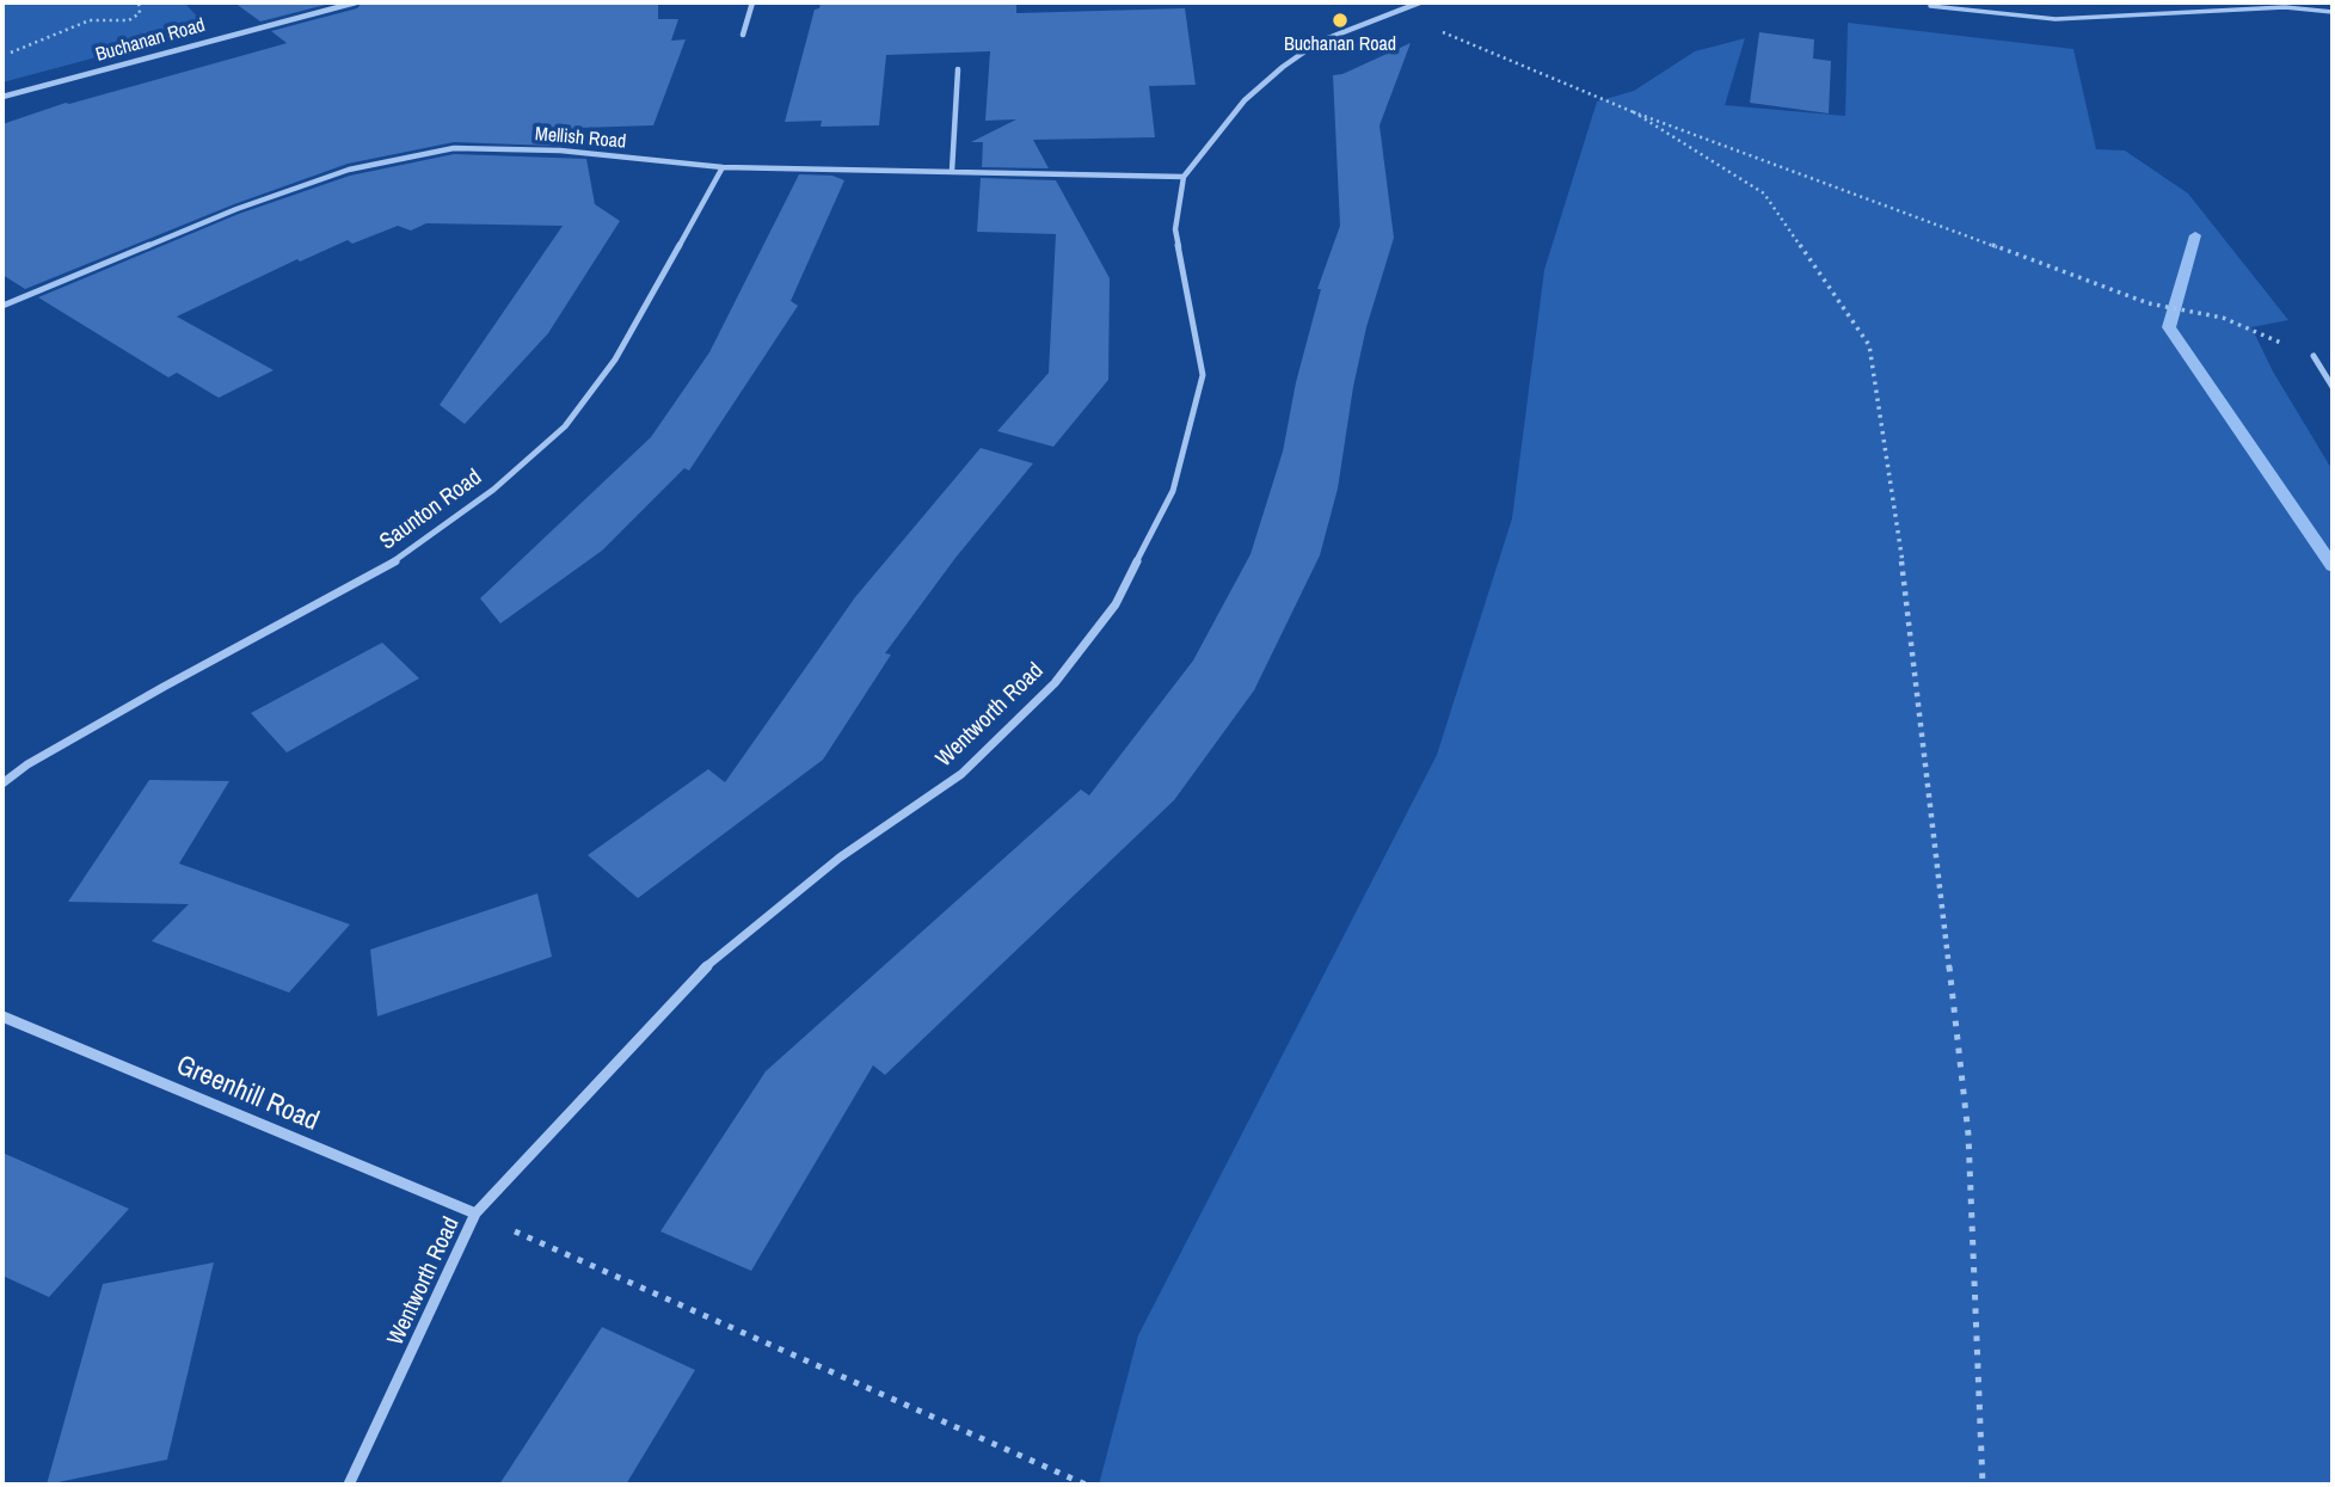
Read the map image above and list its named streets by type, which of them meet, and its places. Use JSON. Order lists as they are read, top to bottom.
{
  "streets": {
    "street": [
      "Buchanan Road",
      "Mellish Road",
      "Saunton Road",
      "Wentworth Road",
      "Greenhill Road"
    ]
  },
  "crossings": [
    ["Mellish Road", "Saunton Road"],
    ["Mellish Road", "Wentworth Road"],
    ["Wentworth Road", "Greenhill Road"]
  ],
  "places": ["Buchanan Road"]
}
